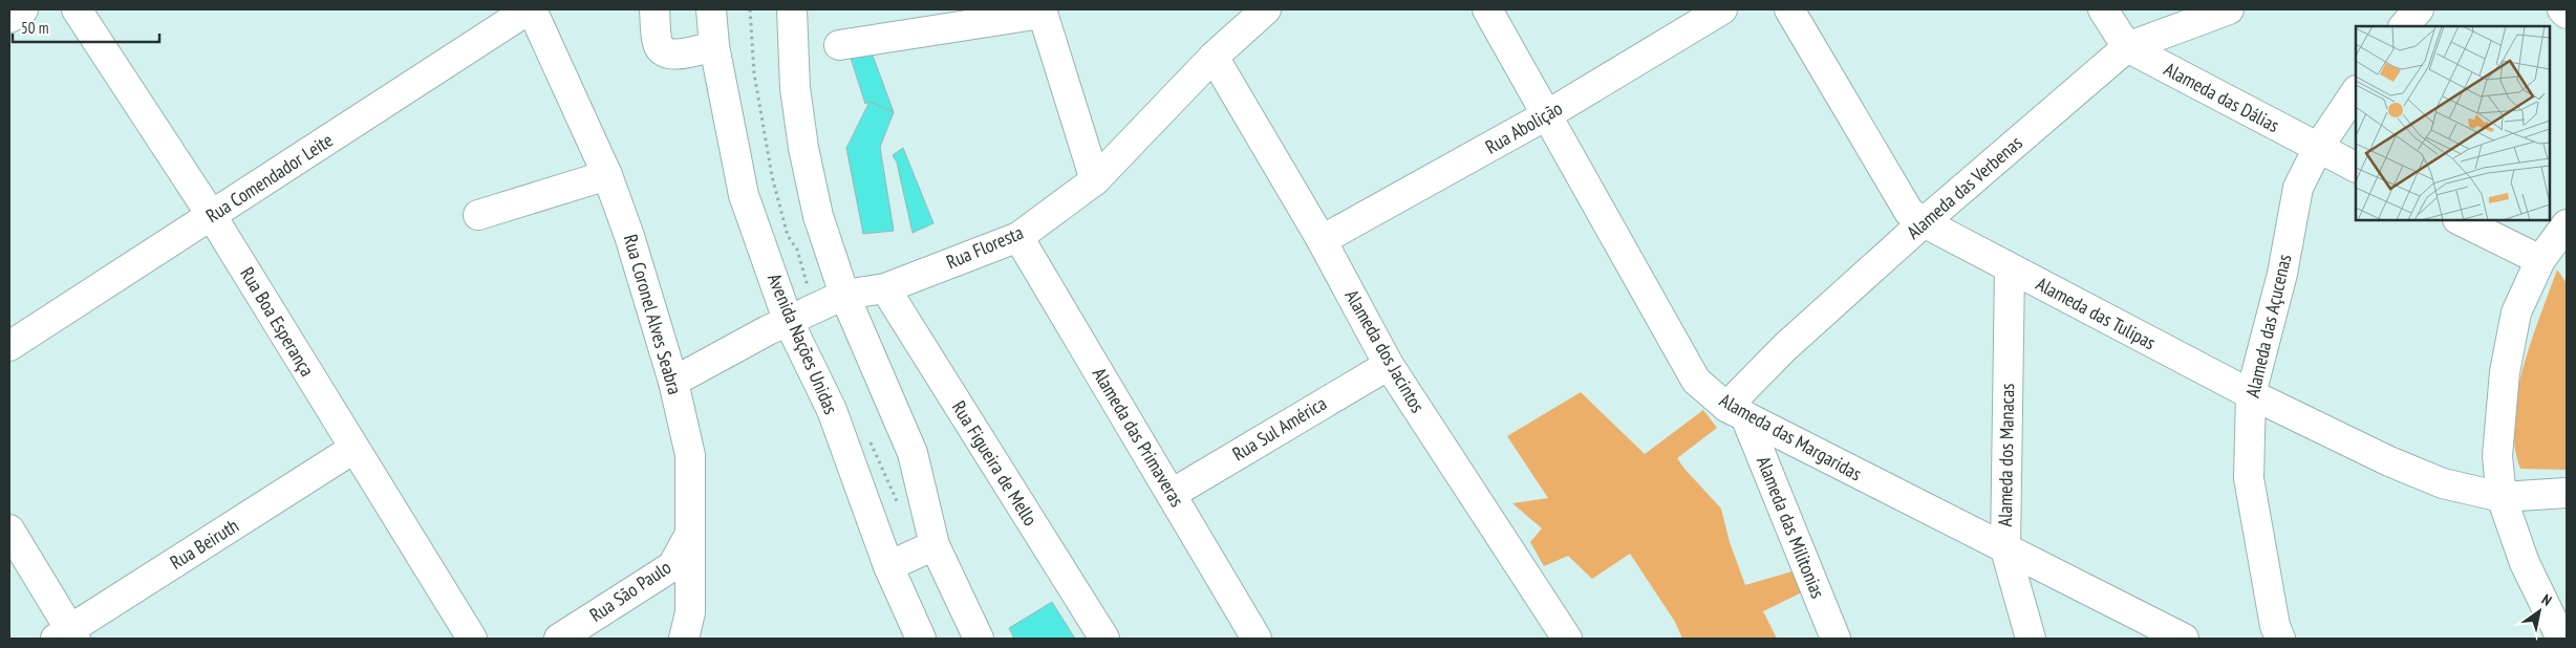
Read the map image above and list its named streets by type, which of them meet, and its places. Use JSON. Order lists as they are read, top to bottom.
{
  "streets": {
    "street": [
      "Alameda das Dálias",
      "Rua Abolição",
      "Rua Comendador Leite",
      "Alameda das Verbenas",
      "Rua Floresta",
      "Alameda das Tulipas",
      "Rua Coronel Alves Seabra",
      "Rua Boa Esperança",
      "Alameda das Açucenas",
      "Avenida Nações Unidas",
      "Alameda dos Jacintos",
      "Rua Sul América",
      "Alameda das Primaveras",
      "Alameda das Margaridas",
      "Alameda dos Manacas",
      "Rua Figueira de Mello",
      "Alameda das Militonias",
      "Rua Beiruth",
      "Rua São Paulo"
    ]
  },
  "crossings": [
    ["Alameda das Dálias", "Alameda das Verbenas"],
    ["Alameda das Dálias", "Alameda das Açucenas"],
    ["Rua Abolição", "Alameda dos Jacintos"],
    ["Rua Abolição", "Alameda das Margaridas"],
    ["Rua Comendador Leite", "Rua Coronel Alves Seabra"],
    ["Rua Comendador Leite", "Rua Boa Esperança"],
    ["Alameda das Verbenas", "Alameda das Tulipas"],
    ["Alameda das Verbenas", "Alameda das Margaridas"],
    ["Alameda das Verbenas", "Alameda das Militonias"],
    ["Rua Floresta", "Rua Coronel Alves Seabra"],
    ["Rua Floresta", "Avenida Nações Unidas"],
    ["Rua Floresta", "Alameda dos Jacintos"],
    ["Rua Floresta", "Alameda das Primaveras"],
    ["Rua Floresta", "Rua Figueira de Mello"],
    ["Alameda das Tulipas", "Alameda das Açucenas"],
    ["Alameda das Tulipas", "Alameda dos Manacas"],
    ["Rua Coronel Alves Seabra", "Rua São Paulo"],
    ["Rua Boa Esperança", "Rua Beiruth"],
    ["Alameda dos Jacintos", "Rua Sul América"],
    ["Rua Sul América", "Alameda das Primaveras"],
    ["Alameda das Margaridas", "Alameda dos Manacas"],
    ["Alameda das Margaridas", "Alameda das Militonias"]
  ],
  "scale_bar": "50 m",
  "north": "top right"
}
